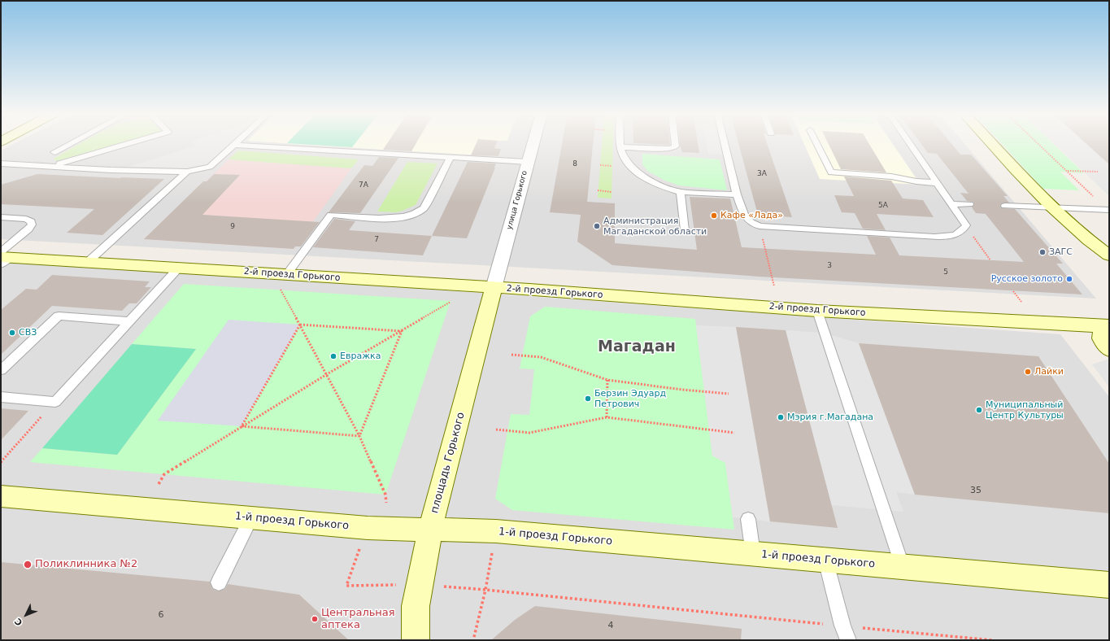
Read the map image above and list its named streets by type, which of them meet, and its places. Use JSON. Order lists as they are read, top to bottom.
{
  "streets": {
    "street": [
      "улица Горького",
      "2-й проезд Горького",
      "площадь Горького",
      "1-й проезд Горького"
    ]
  },
  "crossings": [
    ["улица Горького", "2-й проезд Горького"],
    ["улица Горького", "площадь Горького"],
    ["2-й проезд Горького", "площадь Горького"],
    ["площадь Горького", "1-й проезд Горького"]
  ],
  "districts": ["Магадан"],
  "places": [
    "Кафе «Лада»",
    "Администрация Магаданской области",
    "ЗАГС",
    "Русское золото",
    "СВЗ",
    "Евражка",
    "Лайки",
    "Берзин Эдуард Петрович",
    "Муниципальный Центр Культуры",
    "Мэрия г.Магадана",
    "Поликлинника №2",
    "Центральная аптека"
  ],
  "house_numbers": [
    "8",
    "3А",
    "7А",
    "5А",
    "9",
    "7",
    "3",
    "5",
    "35",
    "6",
    "4"
  ],
  "north": "bottom left"
}
